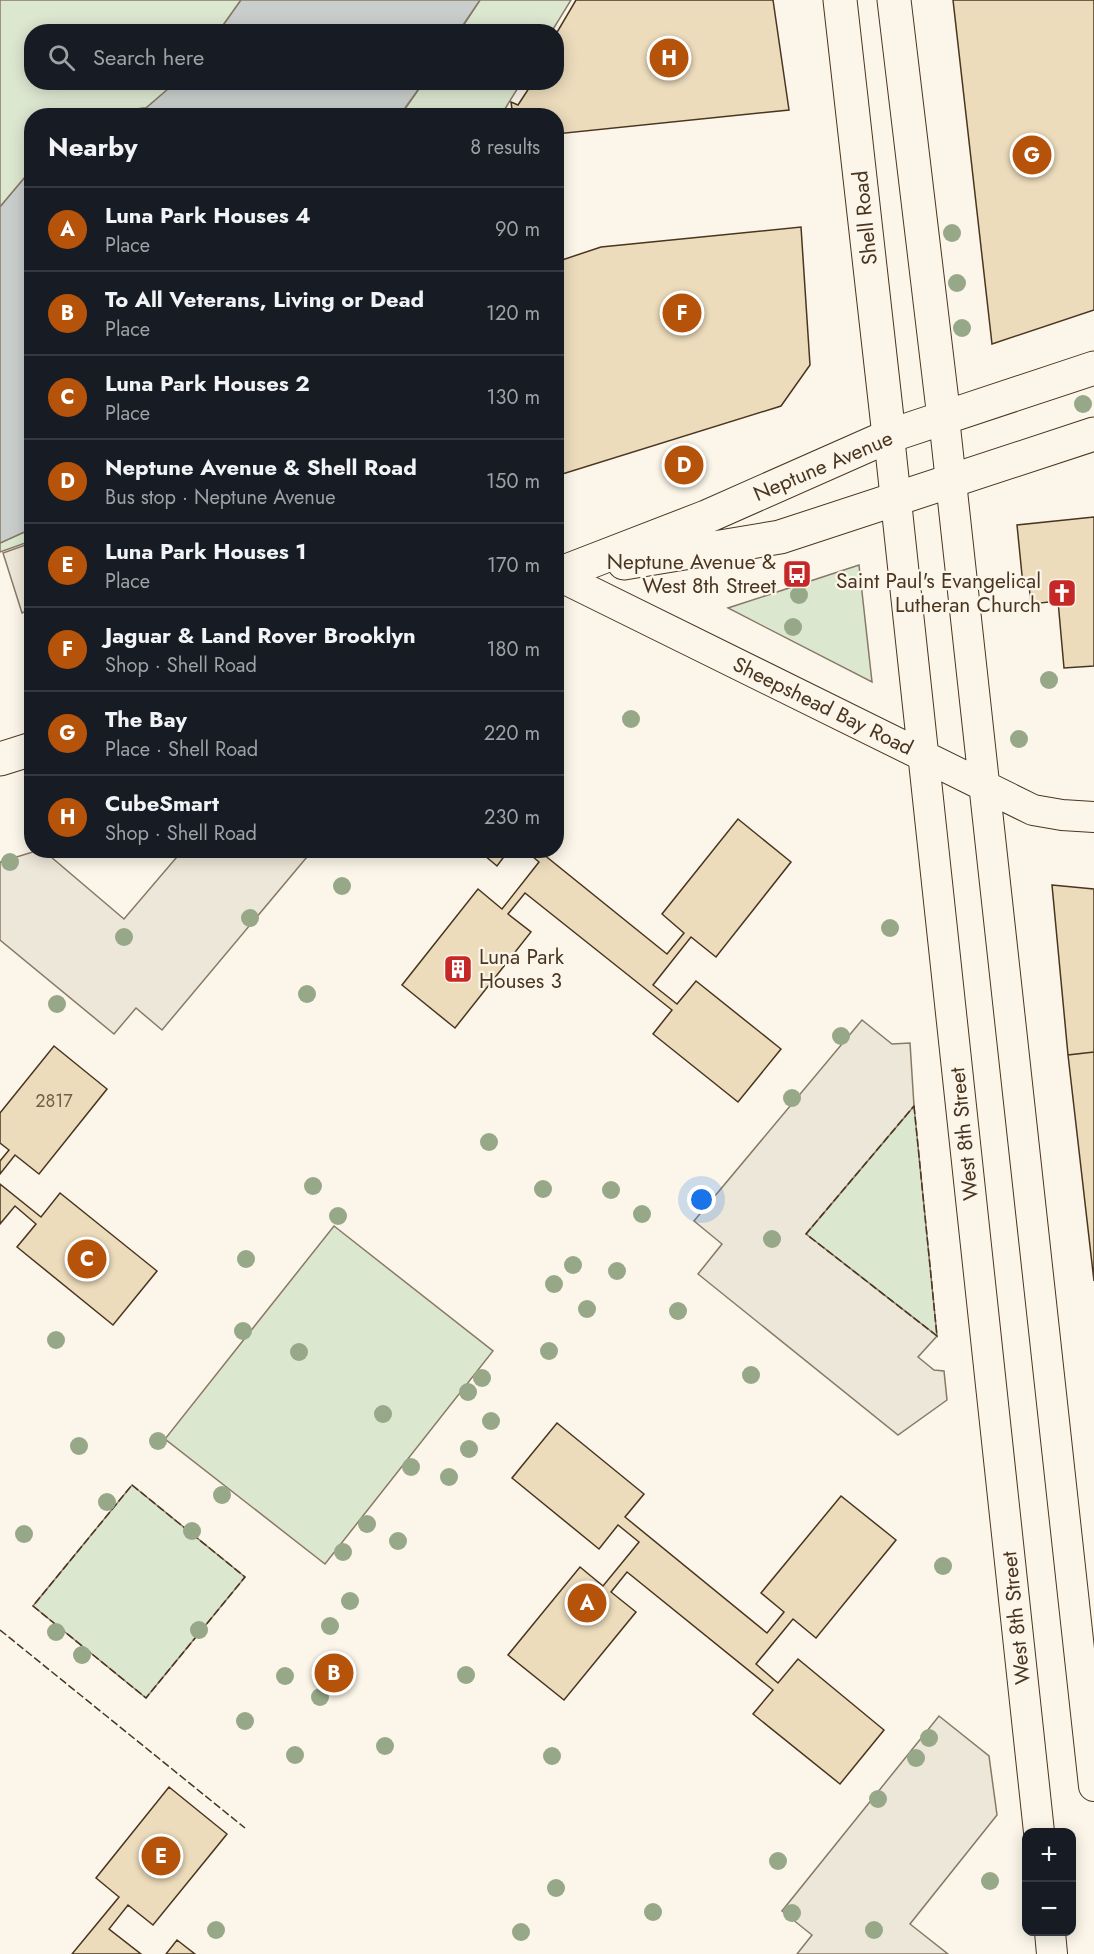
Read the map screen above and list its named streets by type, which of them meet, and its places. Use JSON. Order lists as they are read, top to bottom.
{
  "streets": {
    "main road": ["Shell Road", "Neptune Avenue"],
    "street": ["Sheepshead Bay Road", "West 8th Street"]
  },
  "crossings": [
    ["Shell Road", "Neptune Avenue"],
    ["Shell Road", "West 8th Street"],
    ["Neptune Avenue", "West 8th Street"],
    ["Sheepshead Bay Road", "West 8th Street"]
  ],
  "places": {
    "bus stop": ["Neptune Avenue & West 8th Street"],
    "church": ["Saint Paul's Evangelical Lutheran Church"],
    "building": ["Luna Park Houses 3"]
  },
  "house_numbers": ["2817"],
  "page": {
    "search": "Search here",
    "pins": [
      "H",
      "G",
      "F",
      "D",
      "C",
      "A",
      "B",
      "E"
    ],
    "heading": ["Nearby", "8 results"],
    "list": [
      {
        "mark": "A",
        "name": "Luna Park Houses 4",
        "note": "Place",
        "value": "90 m"
      },
      {
        "mark": "B",
        "name": "To All Veterans, Living or Dead",
        "note": "Place",
        "value": "120 m"
      },
      {
        "mark": "C",
        "name": "Luna Park Houses 2",
        "note": "Place",
        "value": "130 m"
      },
      {
        "mark": "D",
        "name": "Neptune Avenue & Shell Road",
        "note": "Bus stop · Neptune Avenue",
        "value": "150 m"
      },
      {
        "mark": "E",
        "name": "Luna Park Houses 1",
        "note": "Place",
        "value": "170 m"
      },
      {
        "mark": "F",
        "name": "Jaguar & Land Rover Brooklyn",
        "note": "Shop · Shell Road",
        "value": "180 m"
      },
      {
        "mark": "G",
        "name": "The Bay",
        "note": "Place · Shell Road",
        "value": "220 m"
      },
      {
        "mark": "H",
        "name": "CubeSmart",
        "note": "Shop · Shell Road",
        "value": "230 m"
      }
    ],
    "map_buttons": ["+", "−"]
  }
}
